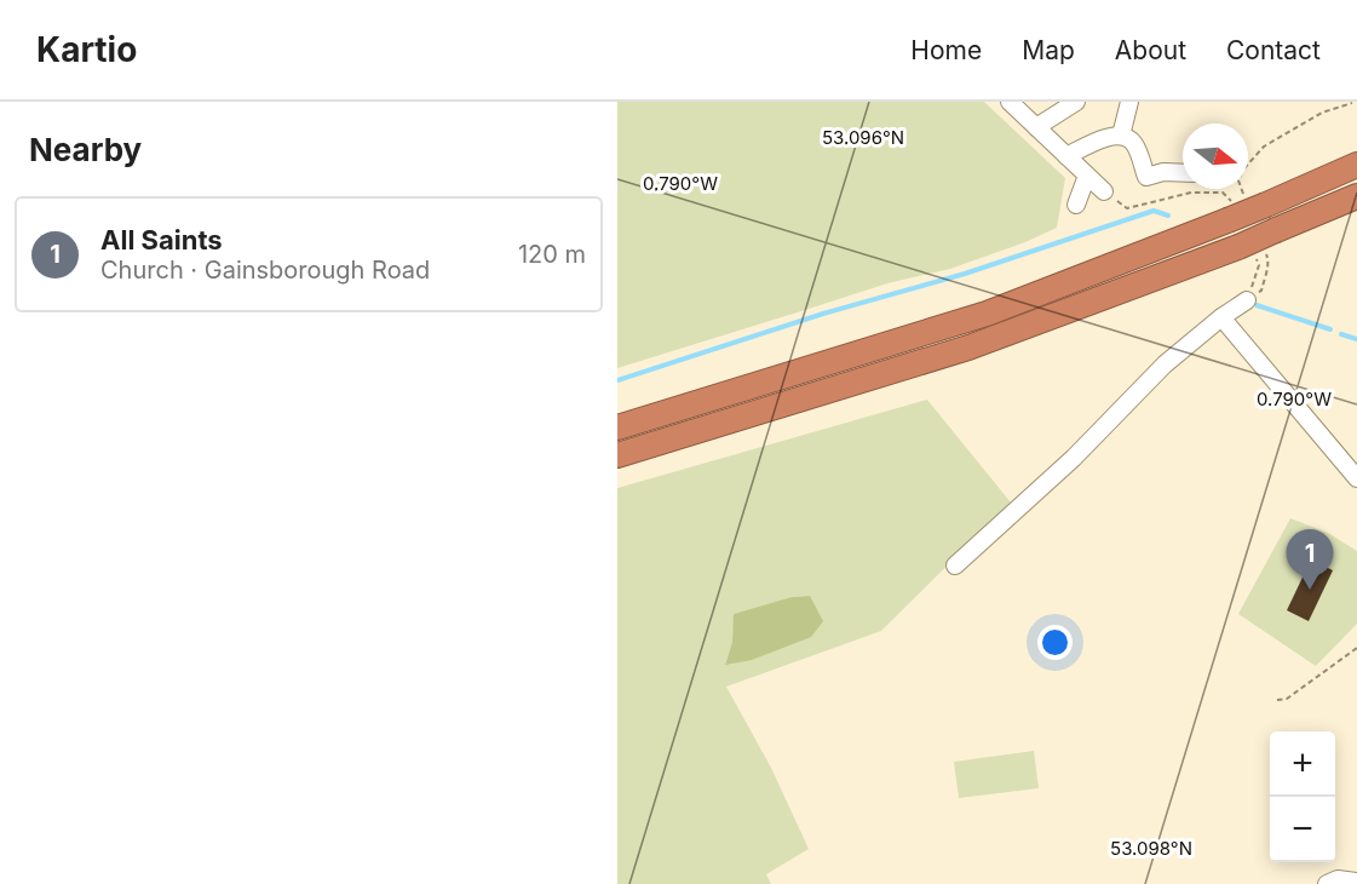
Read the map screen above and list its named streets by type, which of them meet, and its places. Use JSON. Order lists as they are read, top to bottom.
{
  "north": "right",
  "page": {
    "header": "Kartio",
    "nav": [
      "Home",
      "Map",
      "About",
      "Contact"
    ],
    "heading": "Nearby",
    "list": [
      {
        "mark": "1",
        "name": "All Saints",
        "note": "Church · Gainsborough Road",
        "value": "120 m"
      }
    ],
    "pins": "1",
    "map_buttons": ["+", "−"]
  },
  "coordinates": ["53.096°N", "0.790°W", "53.098°N"]
}
